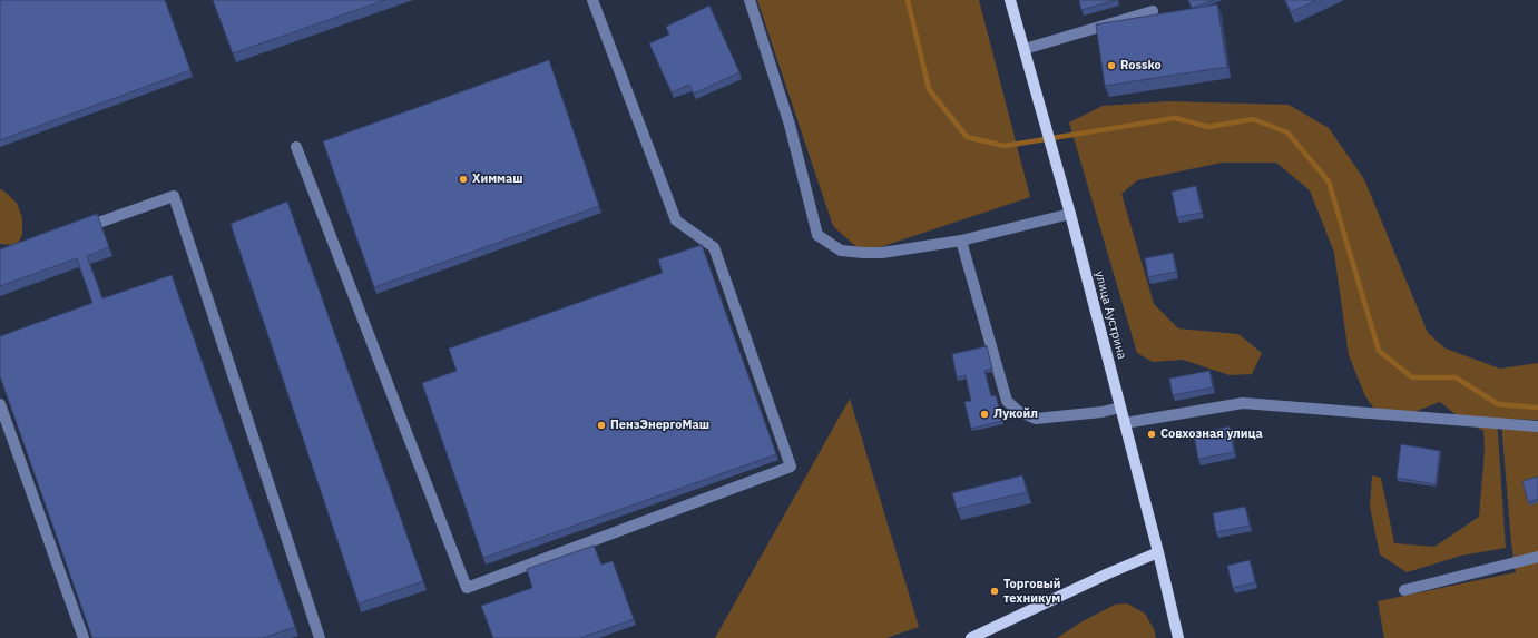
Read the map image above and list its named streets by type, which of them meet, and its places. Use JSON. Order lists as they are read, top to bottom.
{
  "streets": {
    "main road": ["улица Аустрина"]
  },
  "places": [
    "Rossko",
    "Химмаш",
    "Лукойл",
    "ПензЭнергоМаш",
    "Совхозная улица",
    "Торговый техникум"
  ]
}
